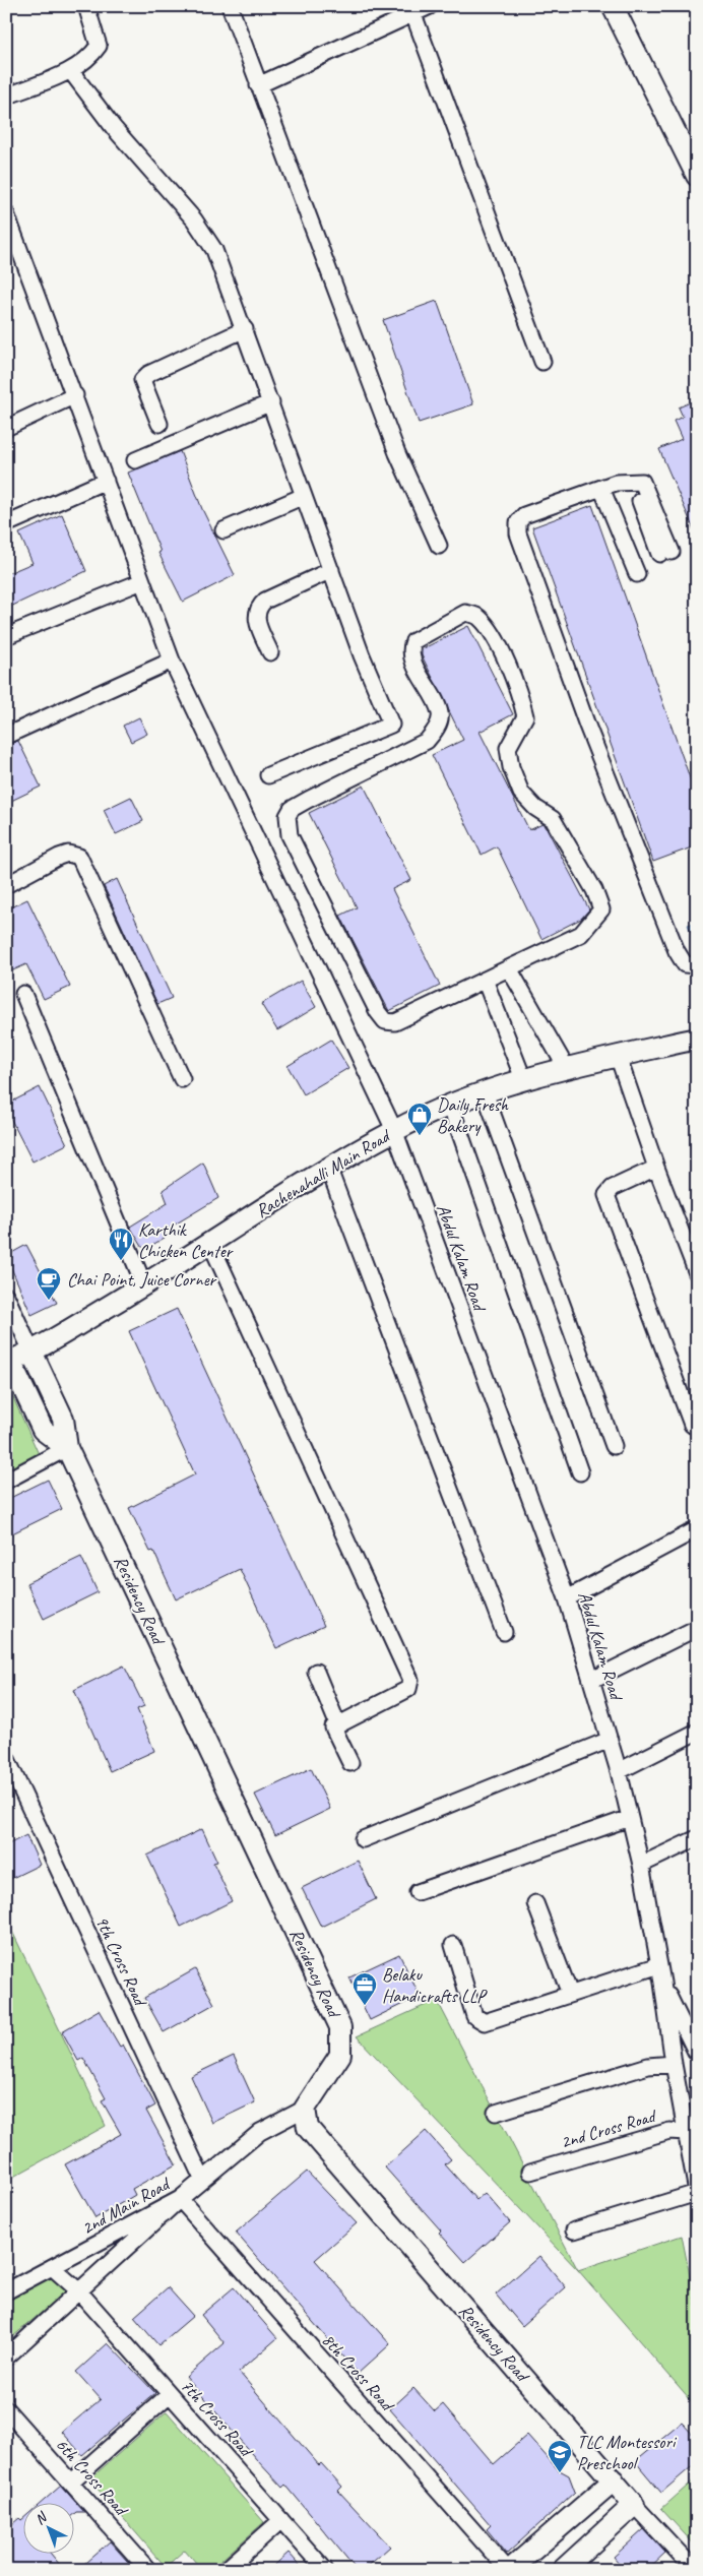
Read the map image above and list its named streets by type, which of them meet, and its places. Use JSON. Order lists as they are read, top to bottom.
{
  "streets": {
    "street": [
      "Rachenahalli Main Road",
      "Abdul Kalam Road",
      "Residency Road",
      "9th Cross Road",
      "2nd Cross Road",
      "2nd Main Road",
      "8th Cross Road",
      "7th Cross Road",
      "6th Cross Road"
    ]
  },
  "crossings": [
    ["Rachenahalli Main Road", "Abdul Kalam Road"],
    ["Rachenahalli Main Road", "Residency Road"],
    ["Abdul Kalam Road", "2nd Cross Road"],
    ["Residency Road", "2nd Main Road"],
    ["9th Cross Road", "2nd Main Road"],
    ["2nd Main Road", "8th Cross Road"],
    ["2nd Main Road", "7th Cross Road"]
  ],
  "places": {
    "shop": ["Daily Fresh Bakery"],
    "restaurant": ["Karthik Chicken Center"],
    "cafe": ["Chai Point, Juice Corner"],
    "office": ["Belaku Handicrafts LLP"],
    "school or university": ["TLC Montessori Preschool"]
  },
  "north": "top left"
}
